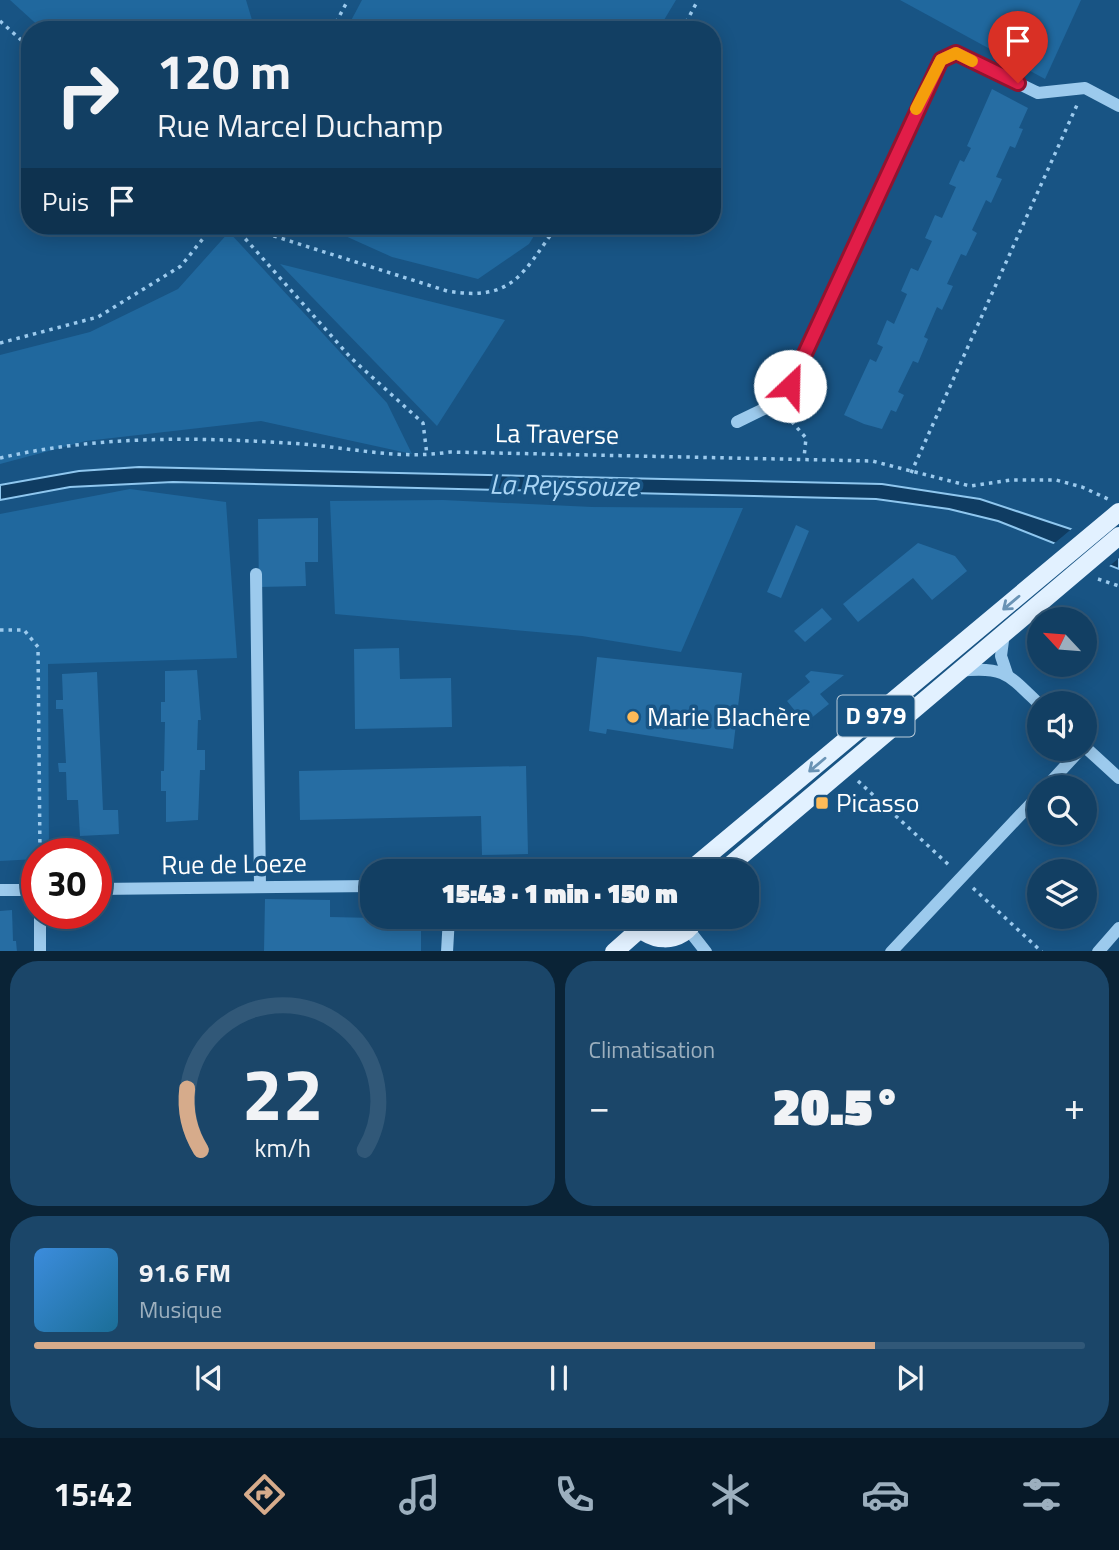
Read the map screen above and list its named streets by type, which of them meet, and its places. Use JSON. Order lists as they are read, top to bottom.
{
  "streets": {
    "main road": ["D 979"],
    "street": ["Rue de Loeze"],
    "path": ["La Traverse"]
  },
  "crossings": [
    ["La Traverse", "D 979"]
  ],
  "water": ["La Reyssouze"],
  "places": {
    "other": ["Marie Blachère"],
    "transit": ["Picasso"]
  },
  "north": "top left",
  "page": {
    "turn": ["120 m", "Rue Marcel Duchamp"],
    "then": "Puis",
    "limit": "30",
    "trip": "15:43 · 1 min · 150 m",
    "tile": "Climatisation",
    "heat": ["−", "20.5°", "+"],
    "song": ["91.6 FM", "Musique"],
    "tabs": "15:42",
    "gauge": ["22", "km/h"]
  }
}
